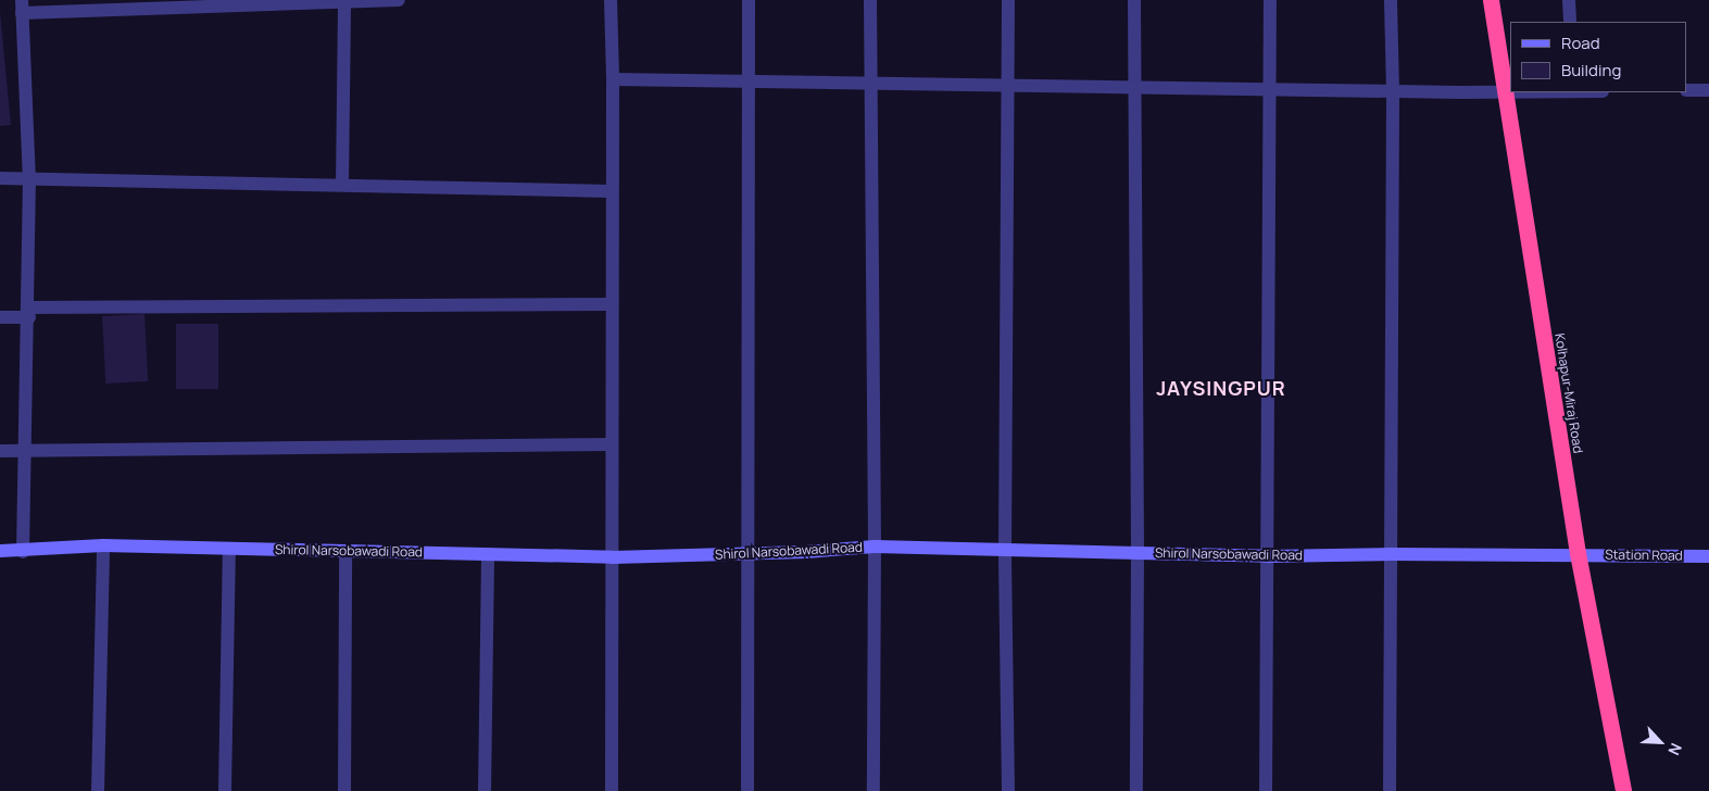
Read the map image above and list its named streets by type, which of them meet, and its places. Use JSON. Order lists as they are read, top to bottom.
{
  "streets": {
    "highway": ["Kolhapur-Miraj Road"],
    "main road": ["Shirol Narsobawadi Road", "Station Road"]
  },
  "crossings": [
    ["Kolhapur-Miraj Road", "Shirol Narsobawadi Road"],
    ["Kolhapur-Miraj Road", "Station Road"],
    ["Shirol Narsobawadi Road", "Station Road"]
  ],
  "districts": ["JAYSINGPUR"],
  "legend": ["Road", "Building"],
  "north": "bottom right"
}
